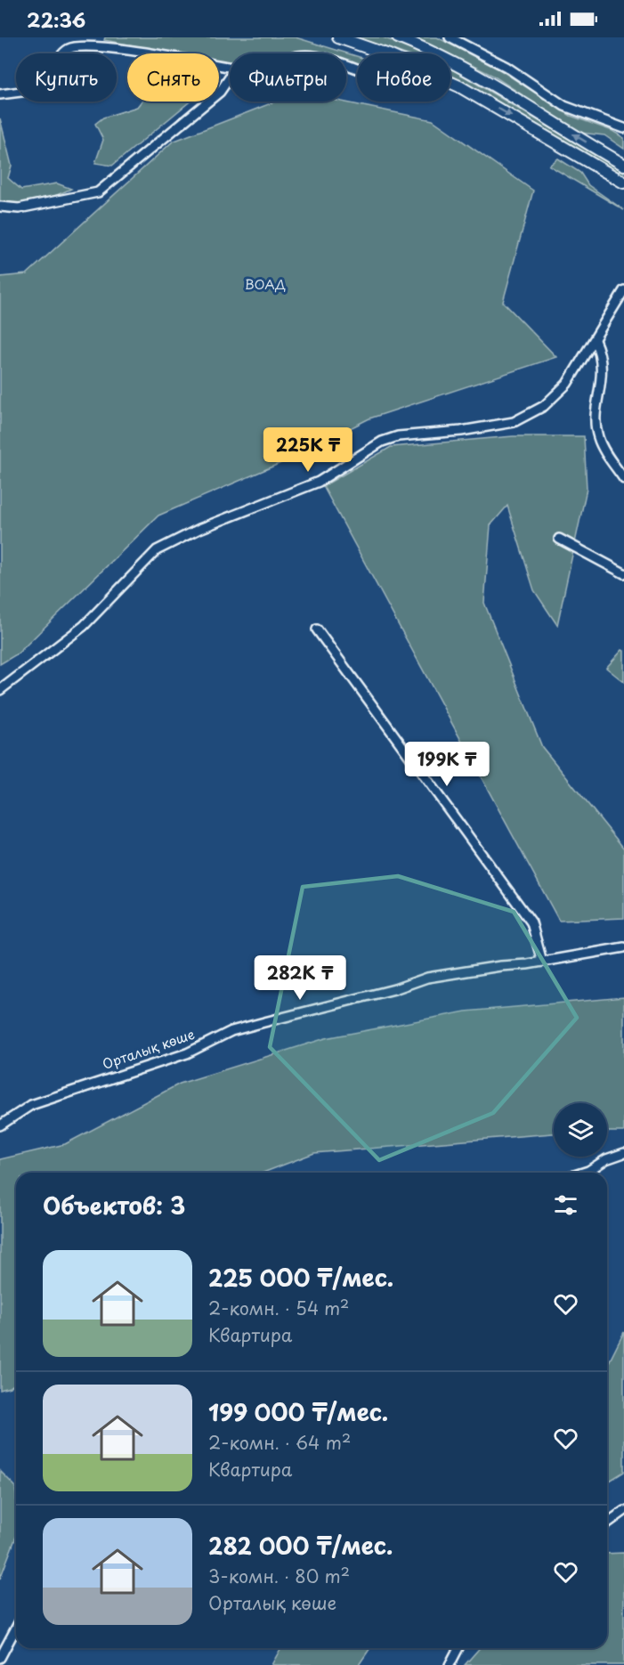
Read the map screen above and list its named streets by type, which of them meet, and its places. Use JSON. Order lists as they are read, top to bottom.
{
  "streets": {
    "street": ["Орталық көше"]
  },
  "parks": ["ВОАД"],
  "page": {
    "status": "22:36",
    "chip": [
      "Купить",
      "Снять",
      "Фильтры",
      "Новое"
    ],
    "price": ["225K ₸", "199K ₸", "282K ₸"],
    "heading": "Объектов: 3",
    "list": [
      {
        "name": "225 000 ₸/мес.",
        "note": "2-комн. · 54 m² · Квартира"
      },
      {
        "name": "199 000 ₸/мес.",
        "note": "2-комн. · 64 m² · Квартира"
      },
      {
        "name": "282 000 ₸/мес.",
        "note": "3-комн. · 80 m² · Орталық көше"
      }
    ]
  }
}
